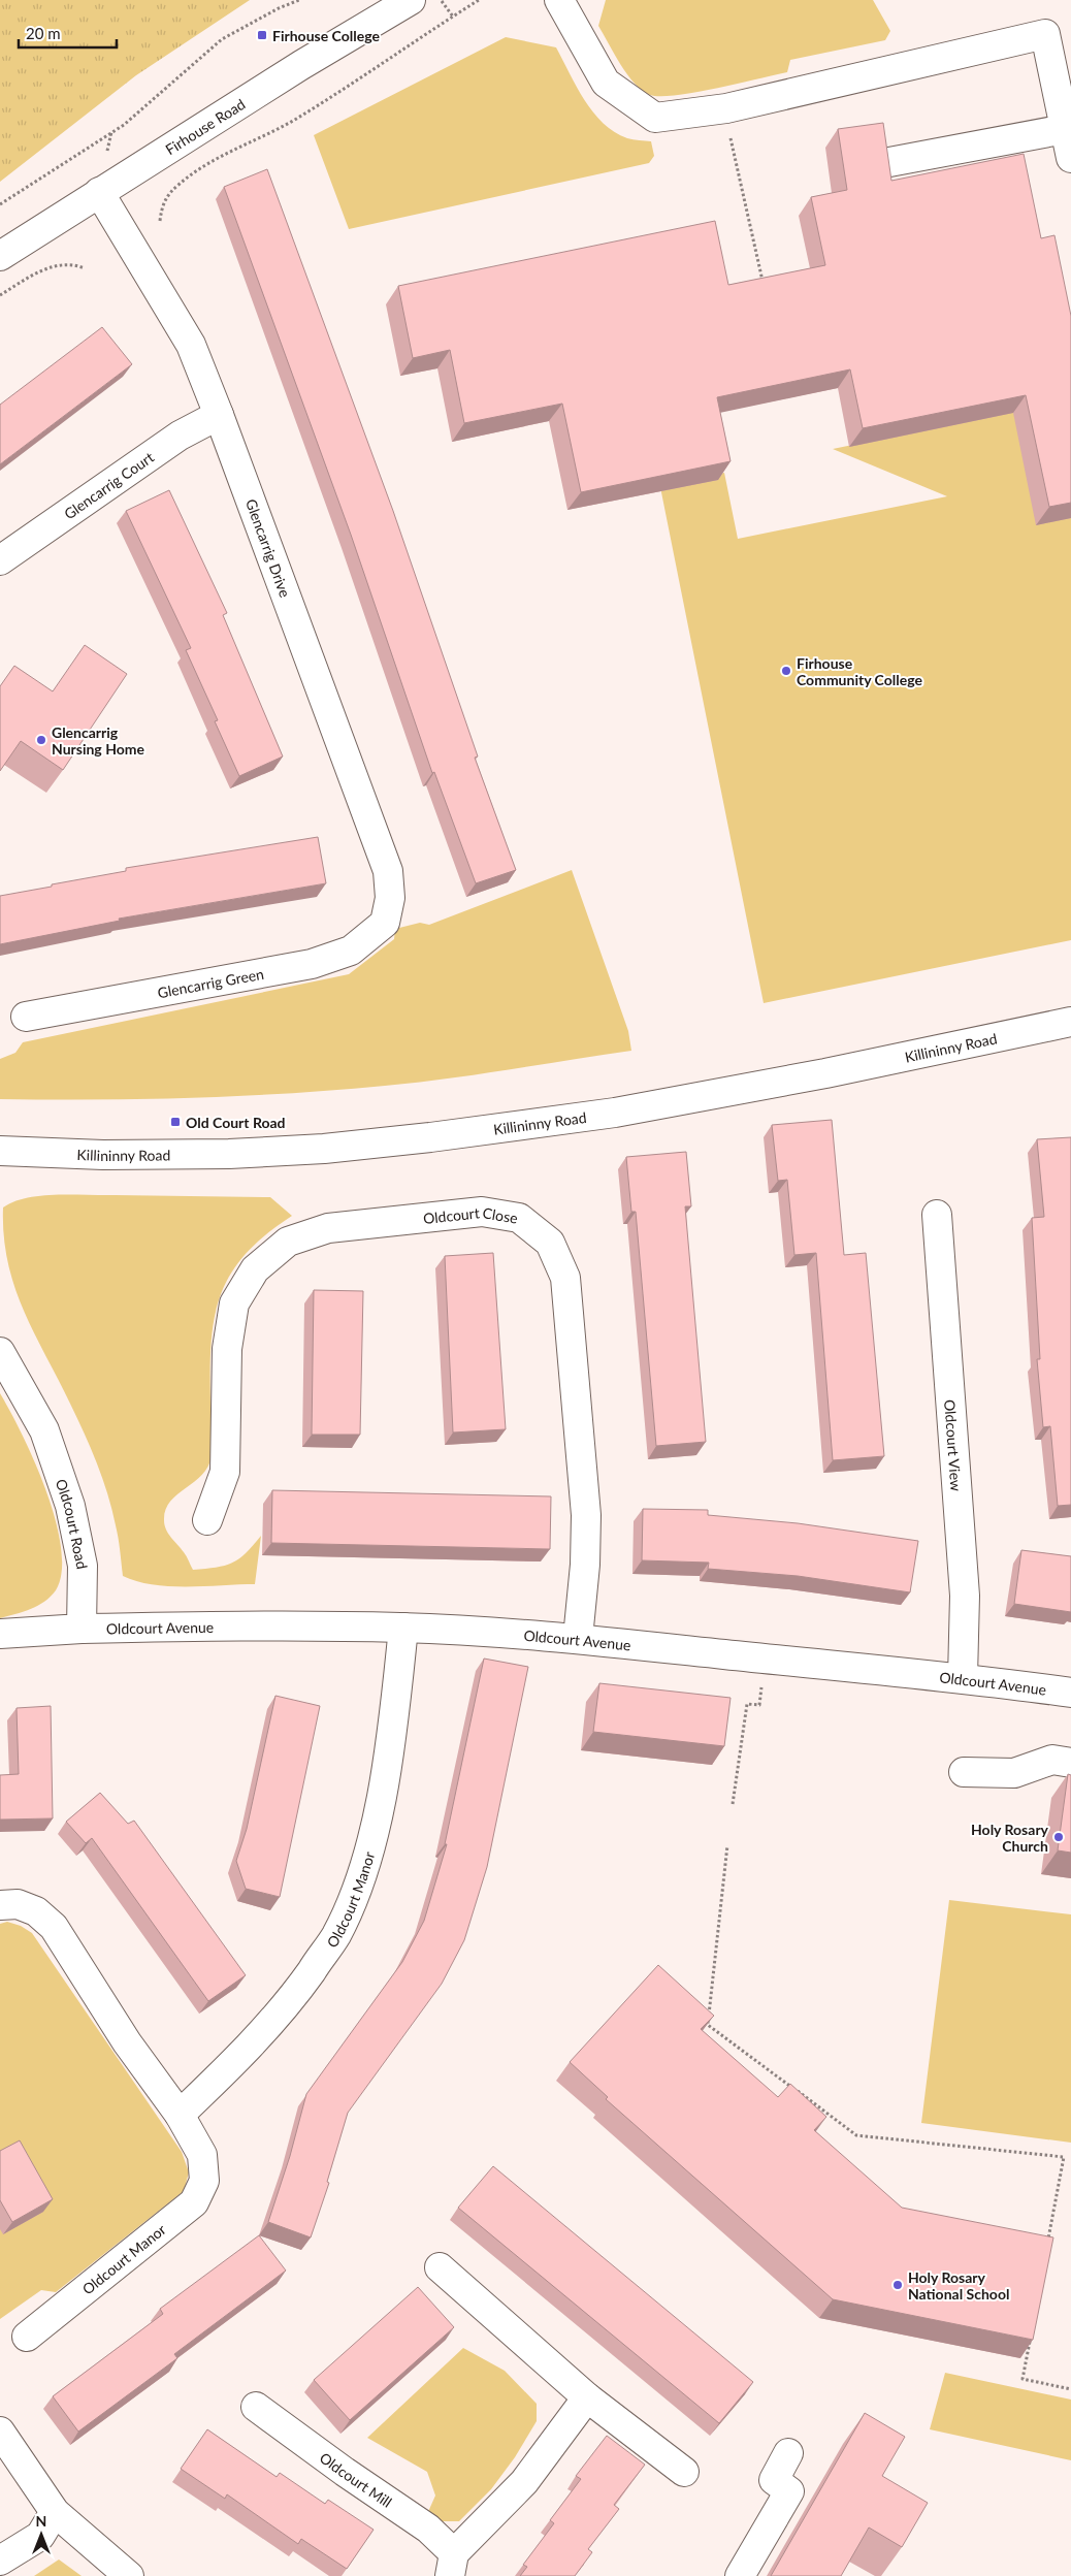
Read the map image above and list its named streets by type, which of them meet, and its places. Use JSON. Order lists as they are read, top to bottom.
{
  "streets": {
    "street": [
      "Firhouse Road",
      "Glencarrig Court",
      "Glencarrig Drive",
      "Glencarrig Green",
      "Killininny Road",
      "Oldcourt Close",
      "Oldcourt View",
      "Oldcourt Road",
      "Oldcourt Avenue",
      "Oldcourt Manor",
      "Oldcourt Mill"
    ]
  },
  "crossings": [
    ["Firhouse Road", "Glencarrig Drive"],
    ["Glencarrig Court", "Glencarrig Drive"],
    ["Glencarrig Drive", "Glencarrig Green"],
    ["Oldcourt Close", "Oldcourt Avenue"],
    ["Oldcourt View", "Oldcourt Avenue"],
    ["Oldcourt Road", "Oldcourt Avenue"],
    ["Oldcourt Avenue", "Oldcourt Manor"]
  ],
  "places": {
    "transit": ["Firhouse College", "Old Court Road"],
    "other": [
      "Firhouse Community College",
      "Glencarrig Nursing Home",
      "Holy Rosary Church",
      "Holy Rosary National School"
    ]
  },
  "scale_bar": "20 m",
  "north": "top"
}
